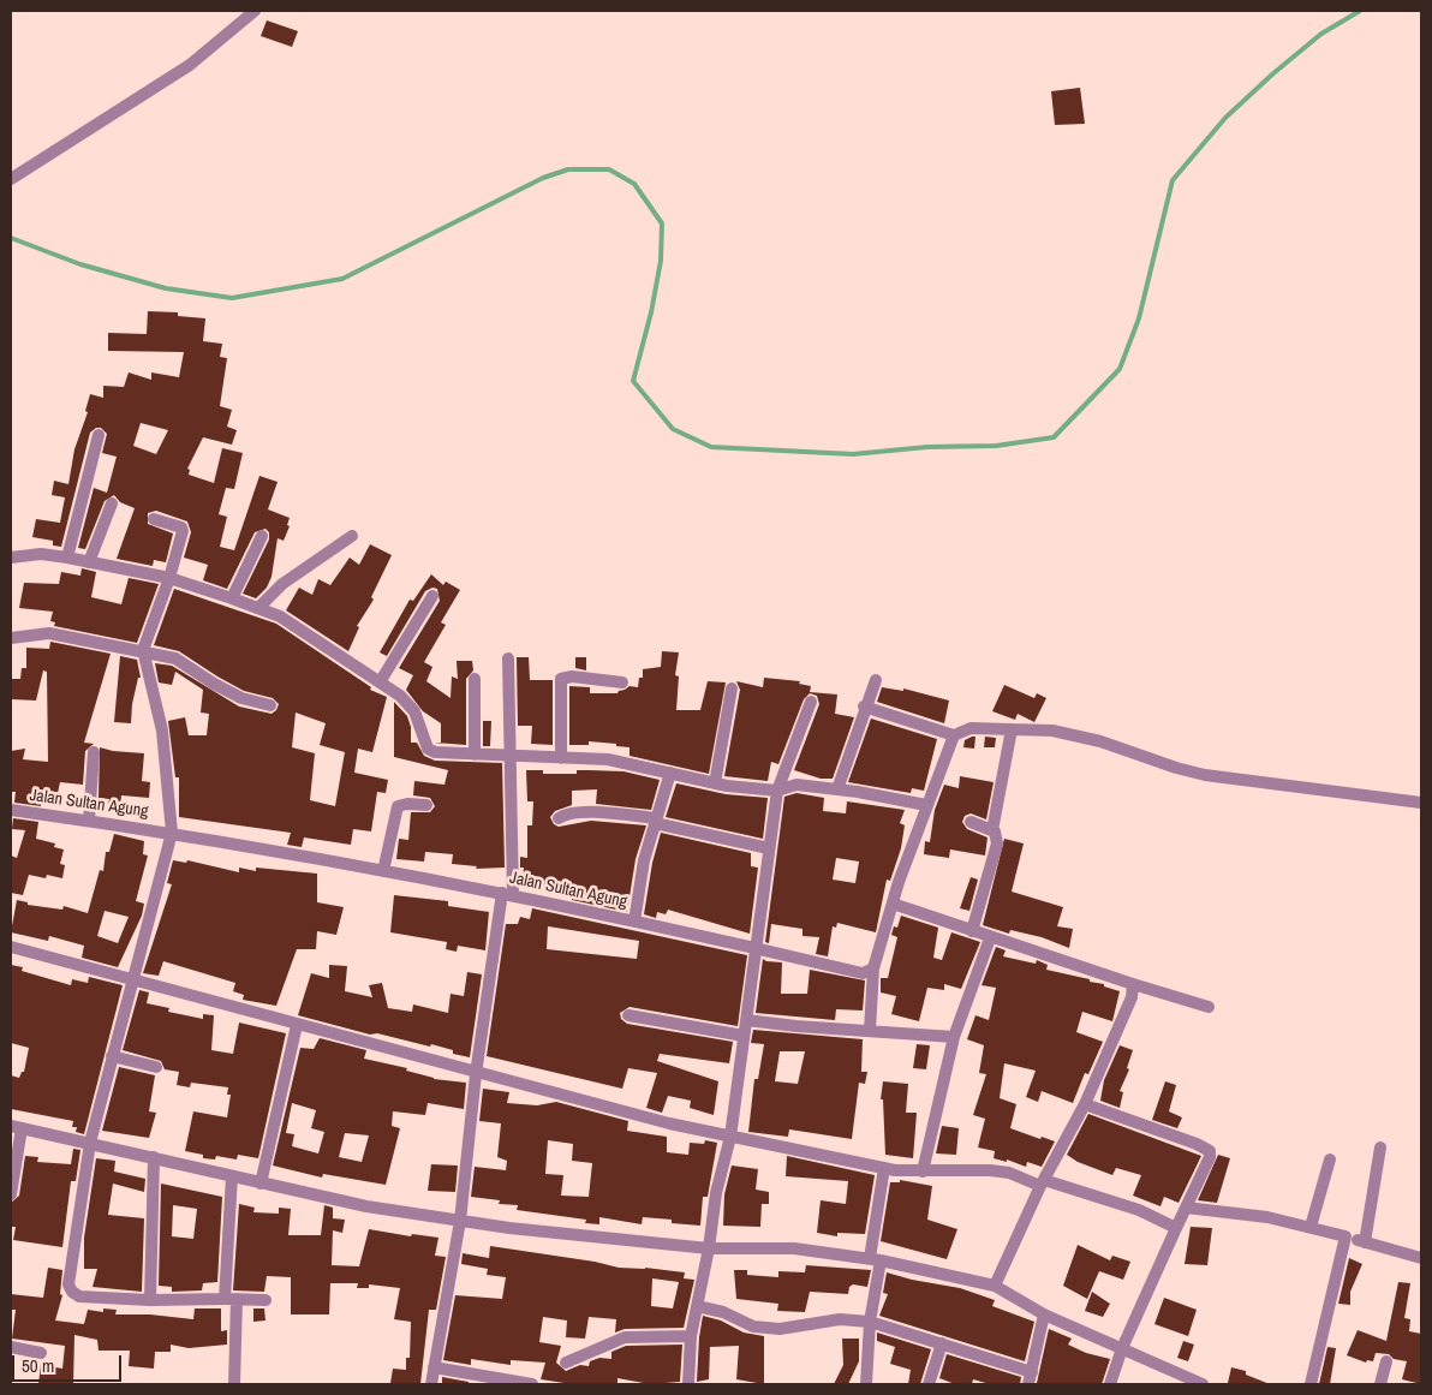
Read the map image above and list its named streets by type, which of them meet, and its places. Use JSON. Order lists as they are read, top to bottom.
{
  "streets": {
    "street": ["Jalan Sultan Agung"]
  },
  "scale_bar": "50 m"
}
